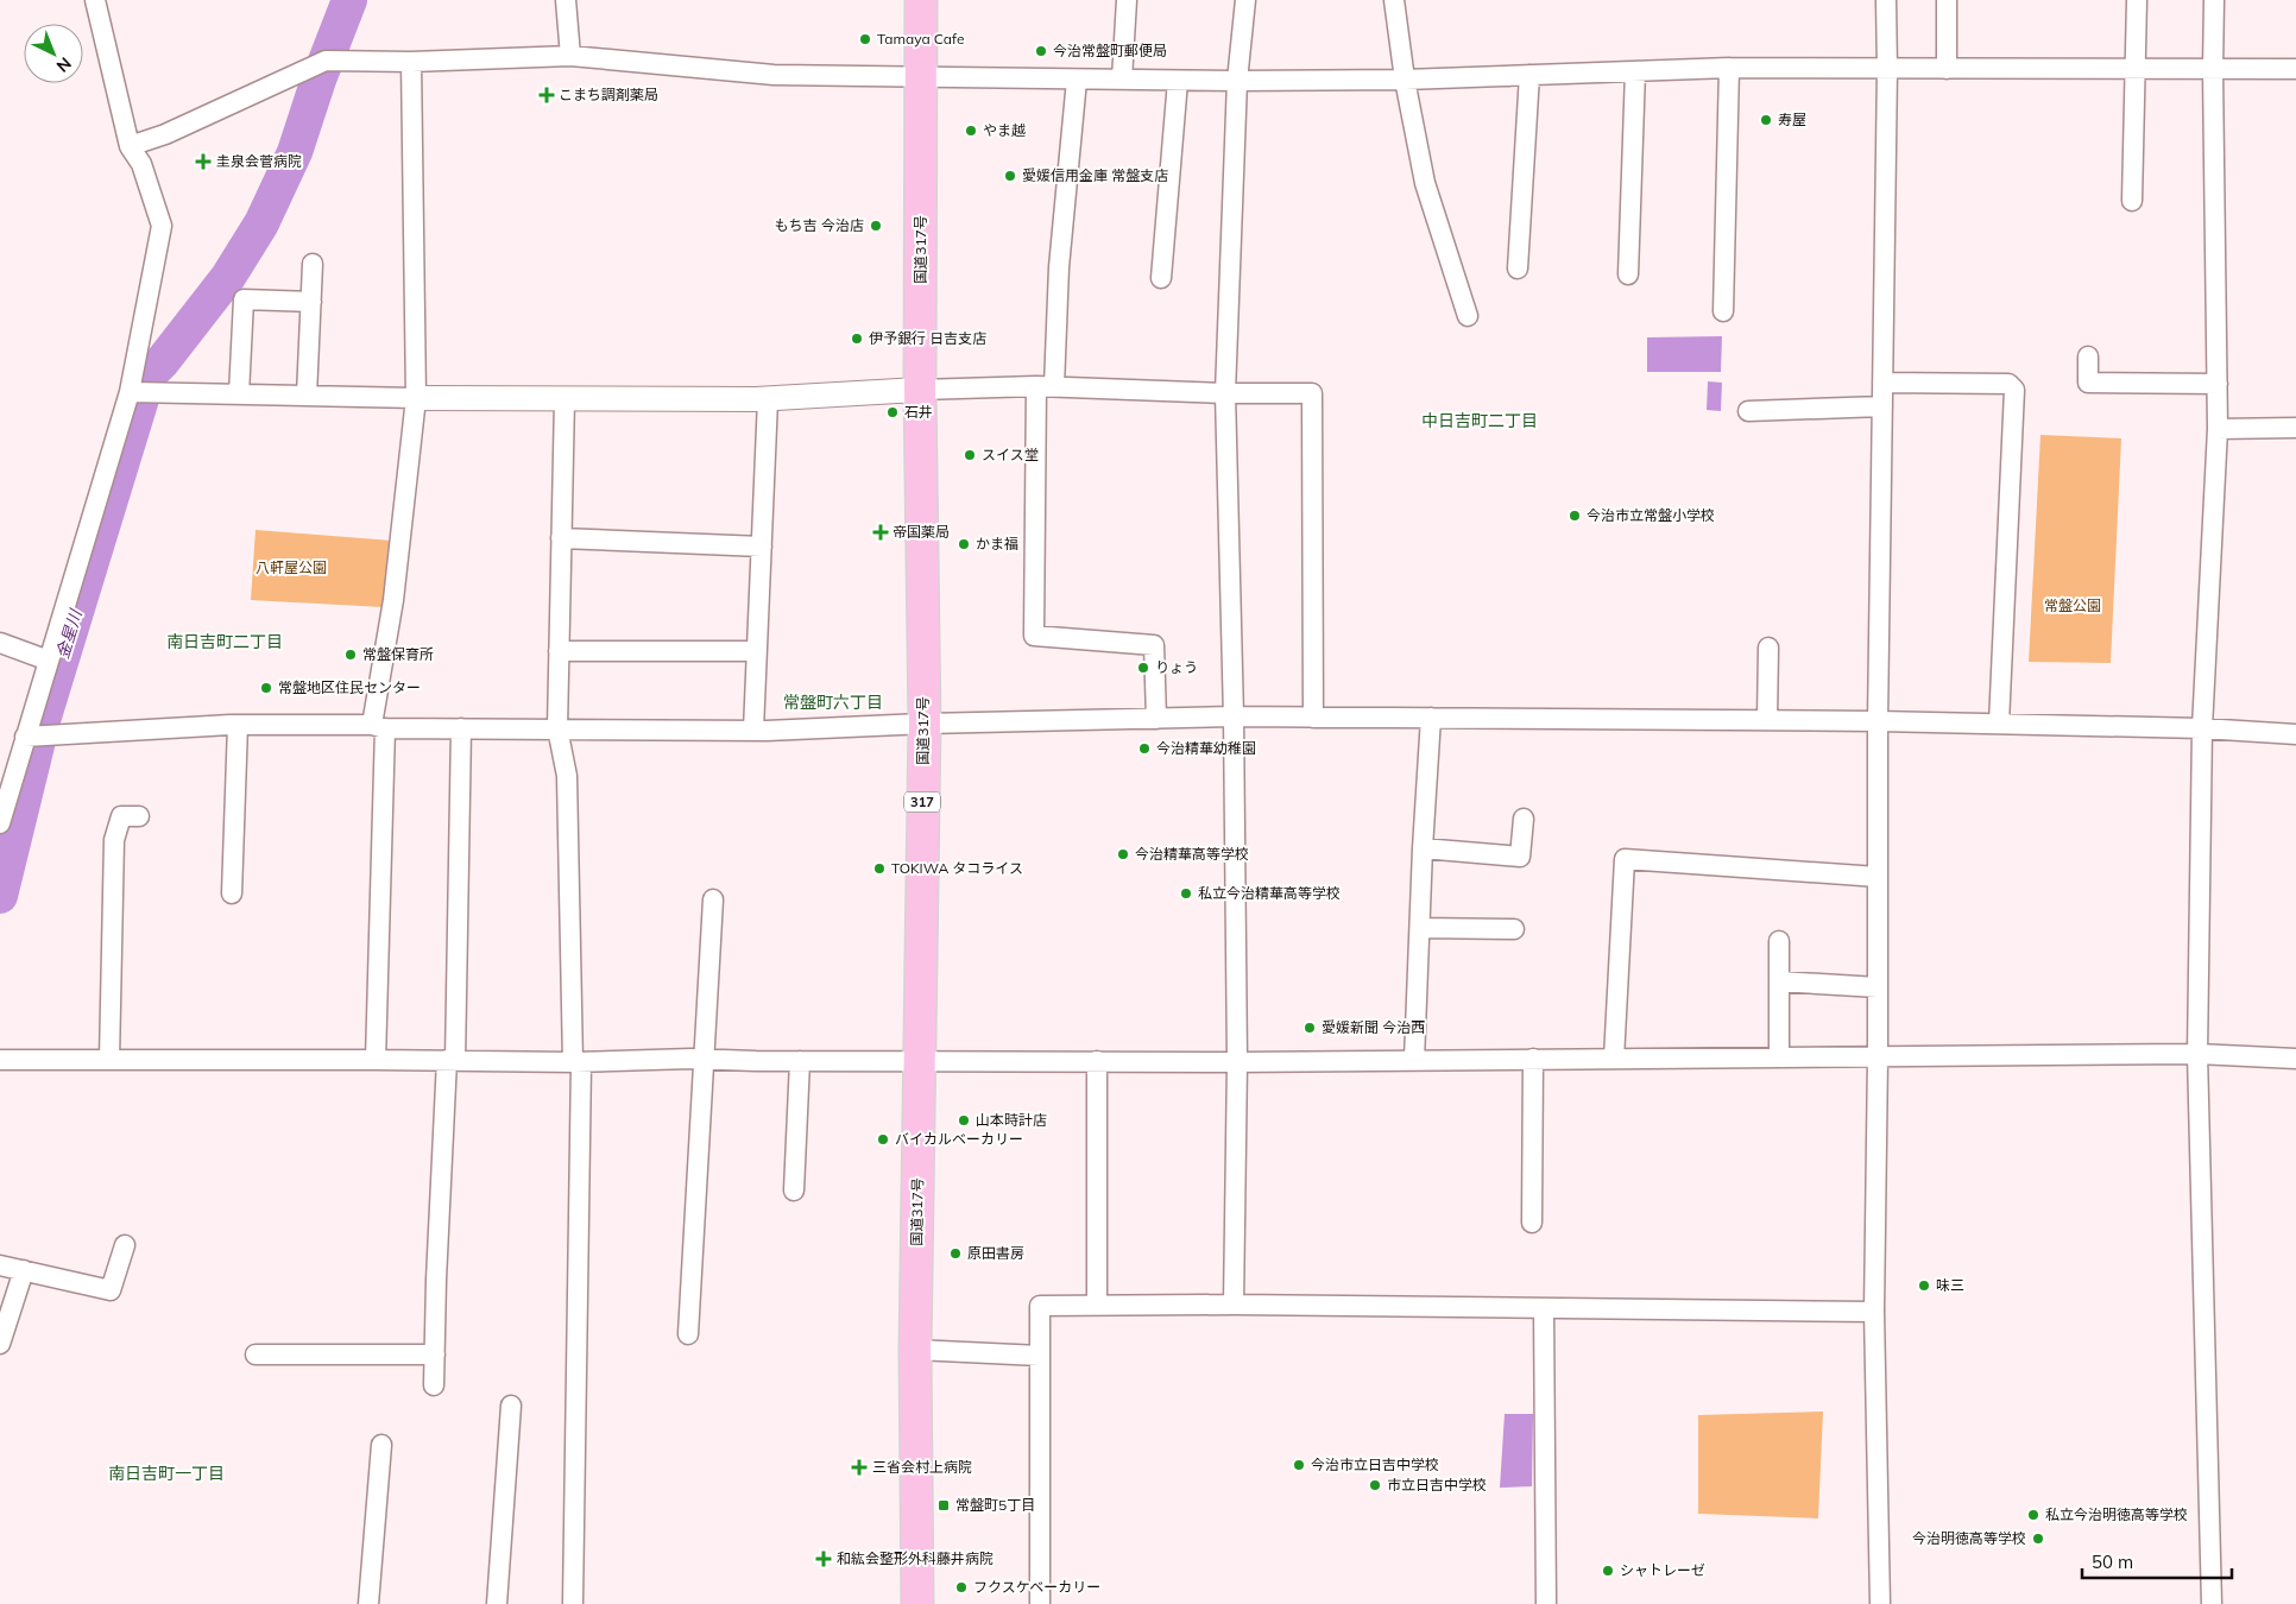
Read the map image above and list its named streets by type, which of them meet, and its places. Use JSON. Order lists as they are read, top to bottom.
{
  "streets": {
    "highway": ["国道317号", "317"]
  },
  "districts": [
    "中日吉町二丁目",
    "南日吉町二丁目",
    "常盤町六丁目",
    "南日吉町一丁目"
  ],
  "water": ["金星川"],
  "parks": ["八軒屋公園", "常盤公園"],
  "places": {
    "other": [
      "Tamaya Cafe",
      "今治常盤町郵便局",
      "寿屋",
      "やま越",
      "愛媛信用金庫 常盤支店",
      "もち吉 今治店",
      "伊予銀行 日吉支店",
      "石井",
      "スイス堂",
      "今治市立常盤小学校",
      "かま福",
      "常盤保育所",
      "りょう",
      "常盤地区住民センター",
      "今治精華幼稚園",
      "今治精華高等学校",
      "TOKIWA タコライス",
      "私立今治精華高等学校",
      "愛媛新聞 今治西",
      "山本時計店",
      "バイカルベーカリー",
      "原田書房",
      "味三",
      "今治市立日吉中学校",
      "市立日吉中学校",
      "私立今治明徳高等学校",
      "今治明徳高等学校",
      "シャトレーゼ",
      "フクスケベーカリー"
    ],
    "health": [
      "こまち調剤薬局",
      "圭泉会菅病院",
      "帝国薬局",
      "三省会村上病院",
      "和紘会整形外科藤井病院"
    ],
    "transit": ["常盤町5丁目"]
  },
  "scale_bar": "50 m",
  "north": "bottom right"
}
